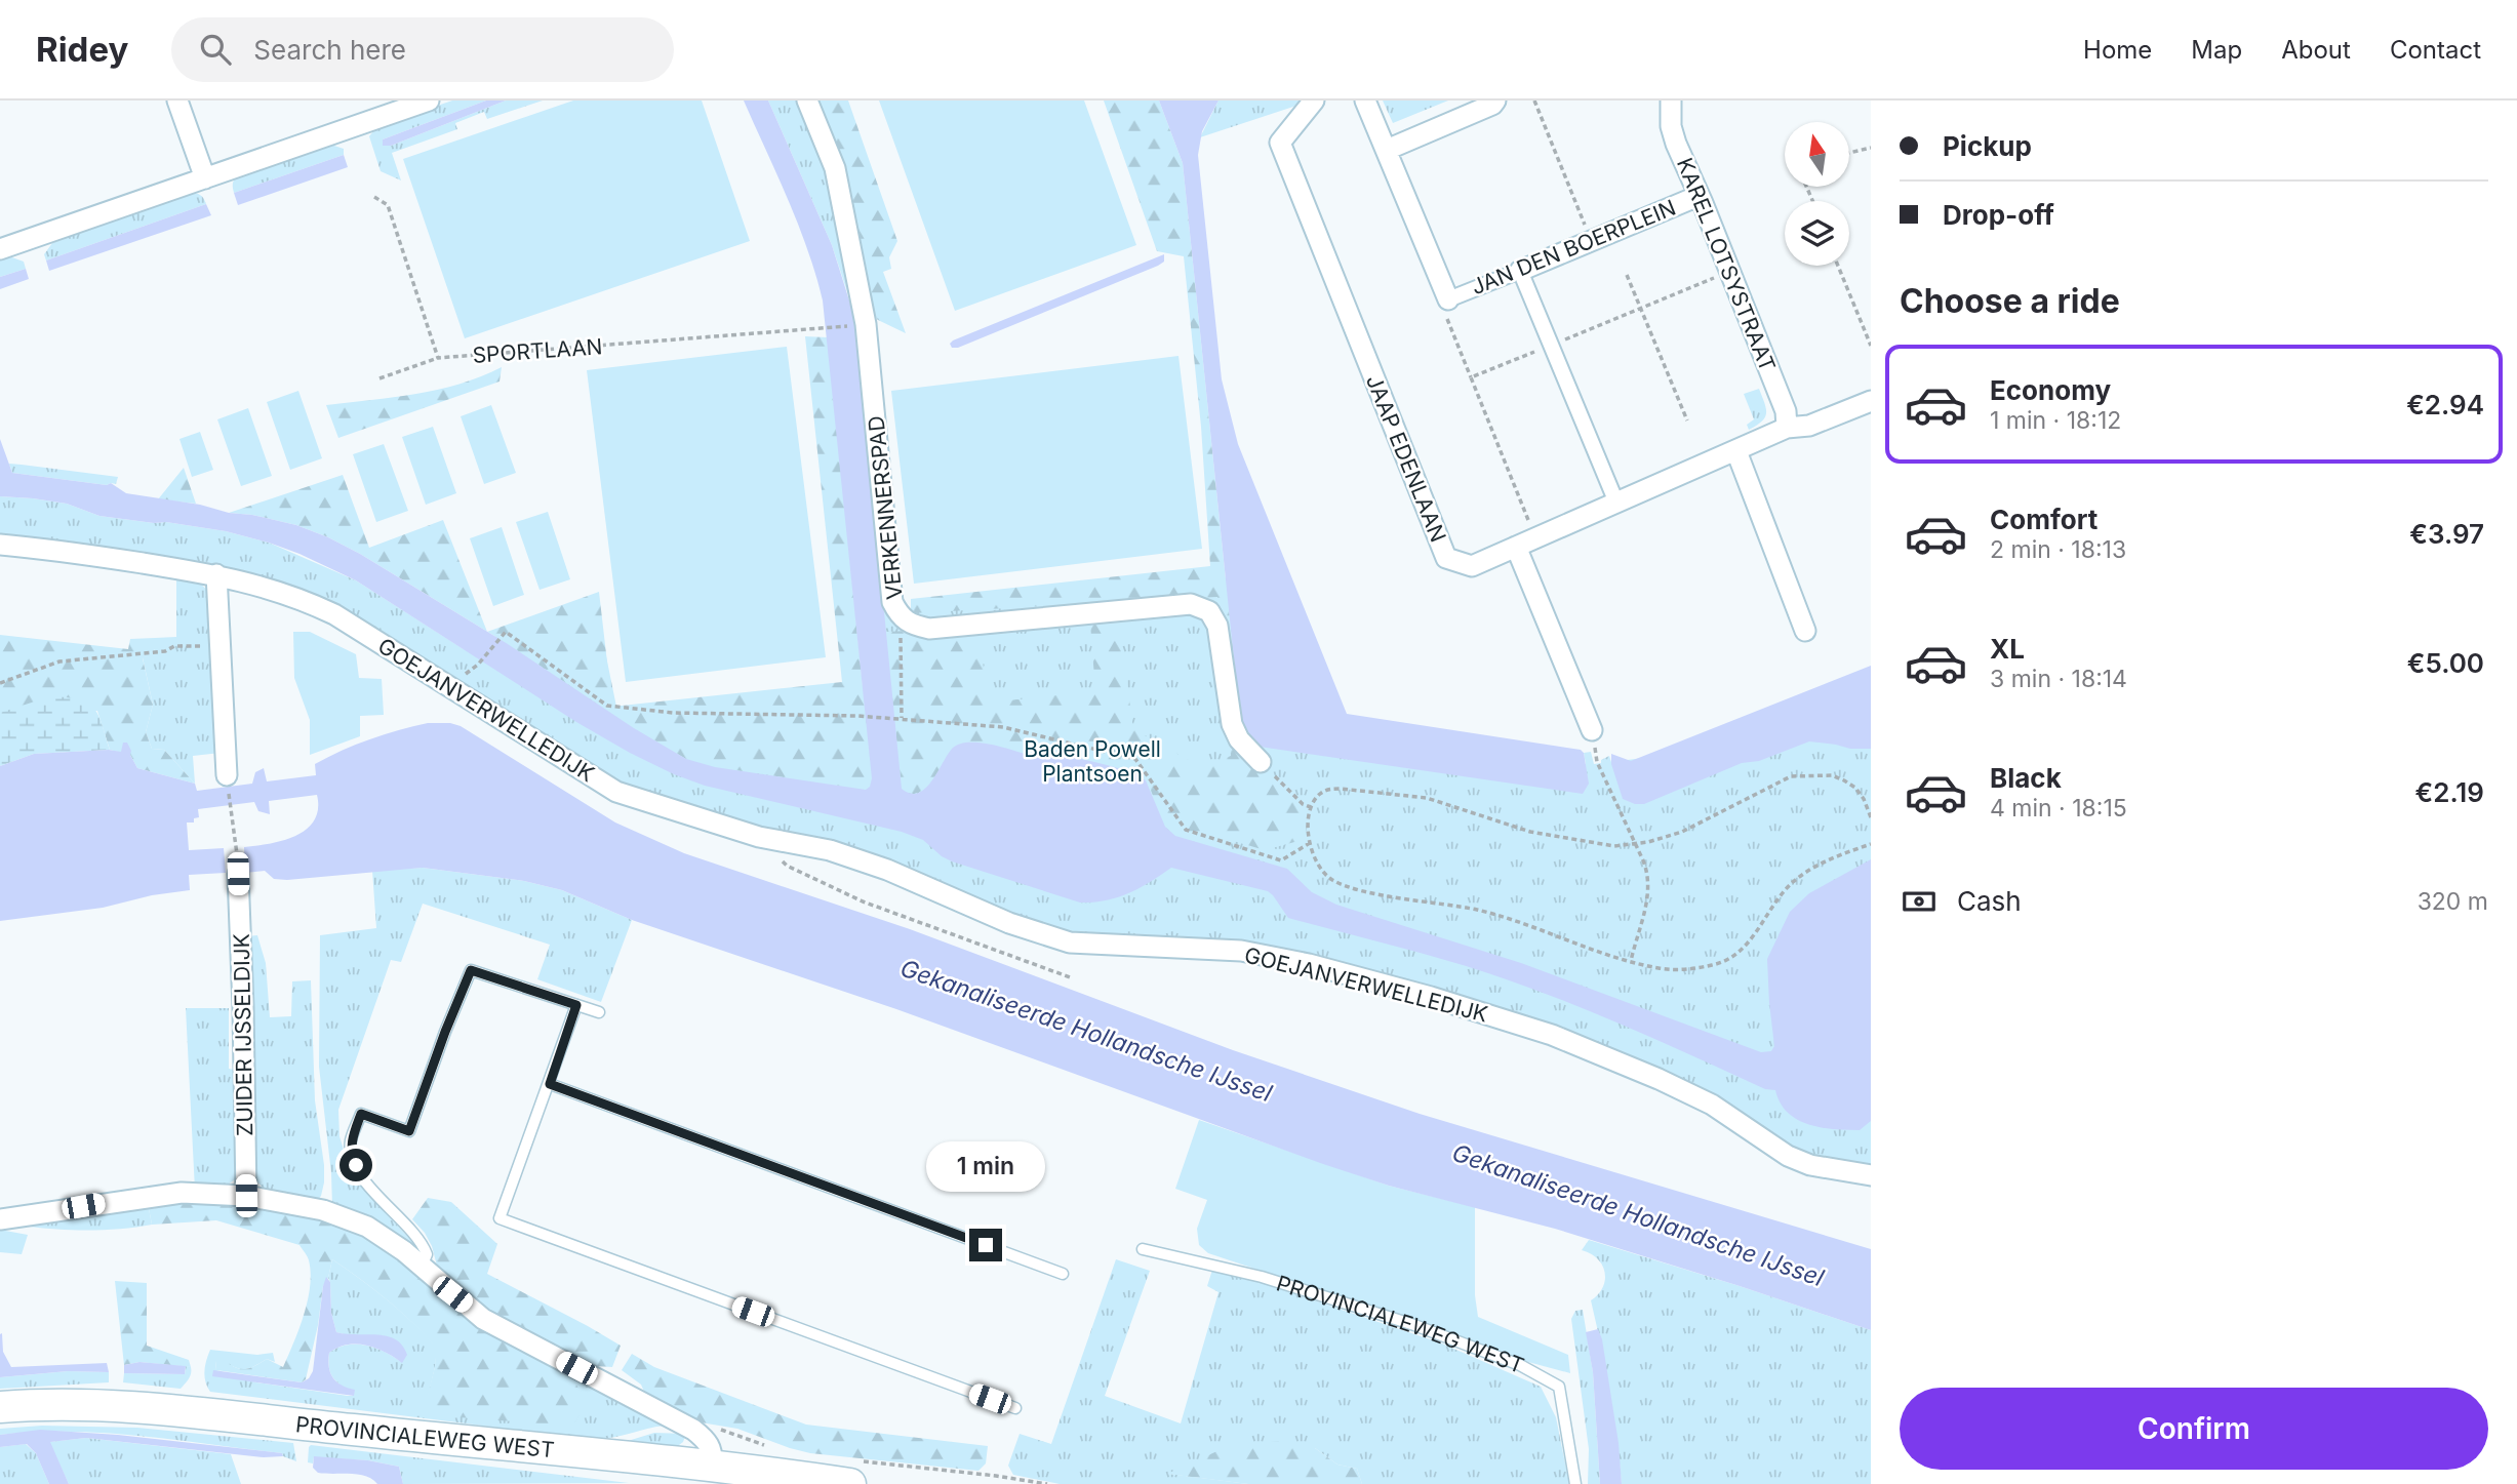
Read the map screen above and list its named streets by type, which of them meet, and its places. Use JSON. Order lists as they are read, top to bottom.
{
  "streets": {
    "main road": ["PROVINCIALEWEG WEST"],
    "street": [
      "JAN DEN BOERPLEIN",
      "KAREL LOTSYSTRAAT",
      "JAAP EDENLAAN",
      "VERKENNERSPAD",
      "GOEJANVERWELLEDIJK",
      "ZUIDER IJSSELDIJK"
    ],
    "path": ["SPORTLAAN"]
  },
  "crossings": [
    ["JAN DEN BOERPLEIN", "KAREL LOTSYSTRAAT"],
    ["KAREL LOTSYSTRAAT", "JAAP EDENLAAN"],
    ["SPORTLAAN", "VERKENNERSPAD"]
  ],
  "water": ["Gekanaliseerde Hollandsche IJssel"],
  "parks": ["Baden Powell Plantsoen"],
  "north": "top",
  "page": {
    "header": "Ridey",
    "search": "Search here",
    "nav": [
      "Home",
      "Map",
      "About",
      "Contact"
    ],
    "banner": ["Pickup", "Drop-off"],
    "heading": "Choose a ride",
    "list": [
      {
        "name": "Economy",
        "note": "1 min · 18:12",
        "value": "€2.94"
      },
      {
        "name": "Comfort",
        "note": "2 min · 18:13",
        "value": "€3.97"
      },
      {
        "name": "XL",
        "note": "3 min · 18:14",
        "value": "€5.00"
      },
      {
        "name": "Black",
        "note": "4 min · 18:15",
        "value": "€2.19"
      }
    ],
    "pay": ["Cash", "320 m"],
    "bubble": "1 min",
    "buttons": "Confirm"
  }
}
